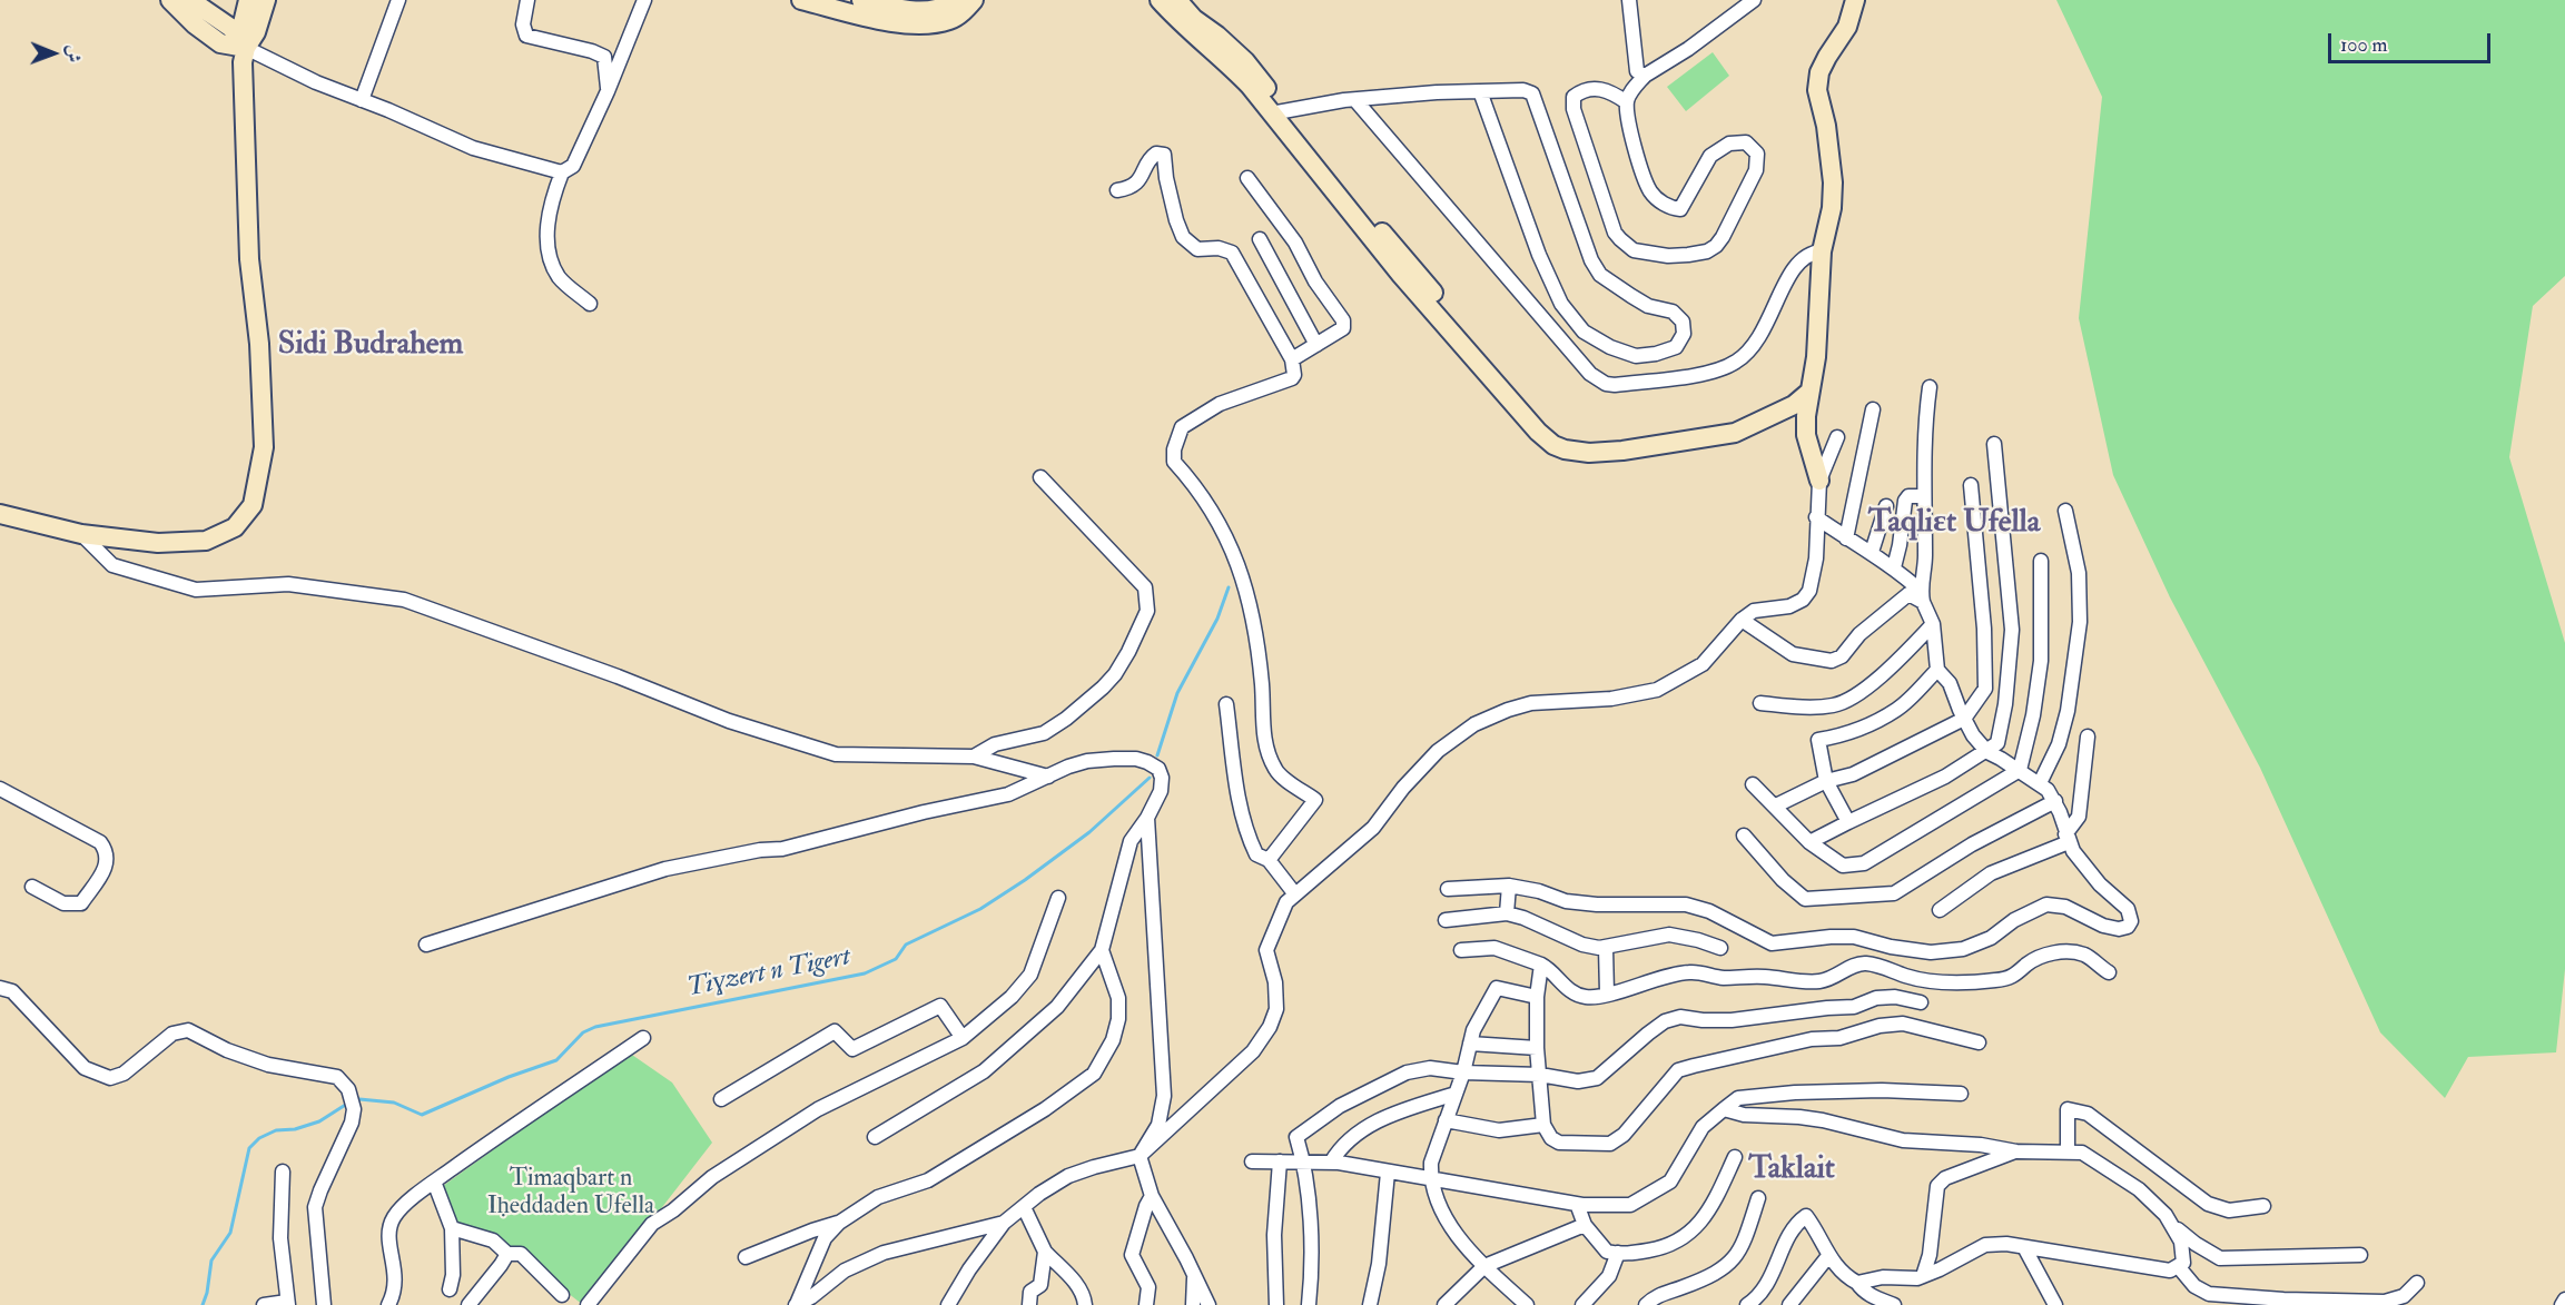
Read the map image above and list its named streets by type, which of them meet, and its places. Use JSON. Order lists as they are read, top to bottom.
{
  "districts": ["Sidi Budrahem", "Taqliɛt Ufella", "Taklait"],
  "water": ["Tiɣzert n Tigert"],
  "parks": ["Timaqbart n Iḥeddaden Ufella"],
  "scale_bar": "100 m",
  "north": "right"
}
